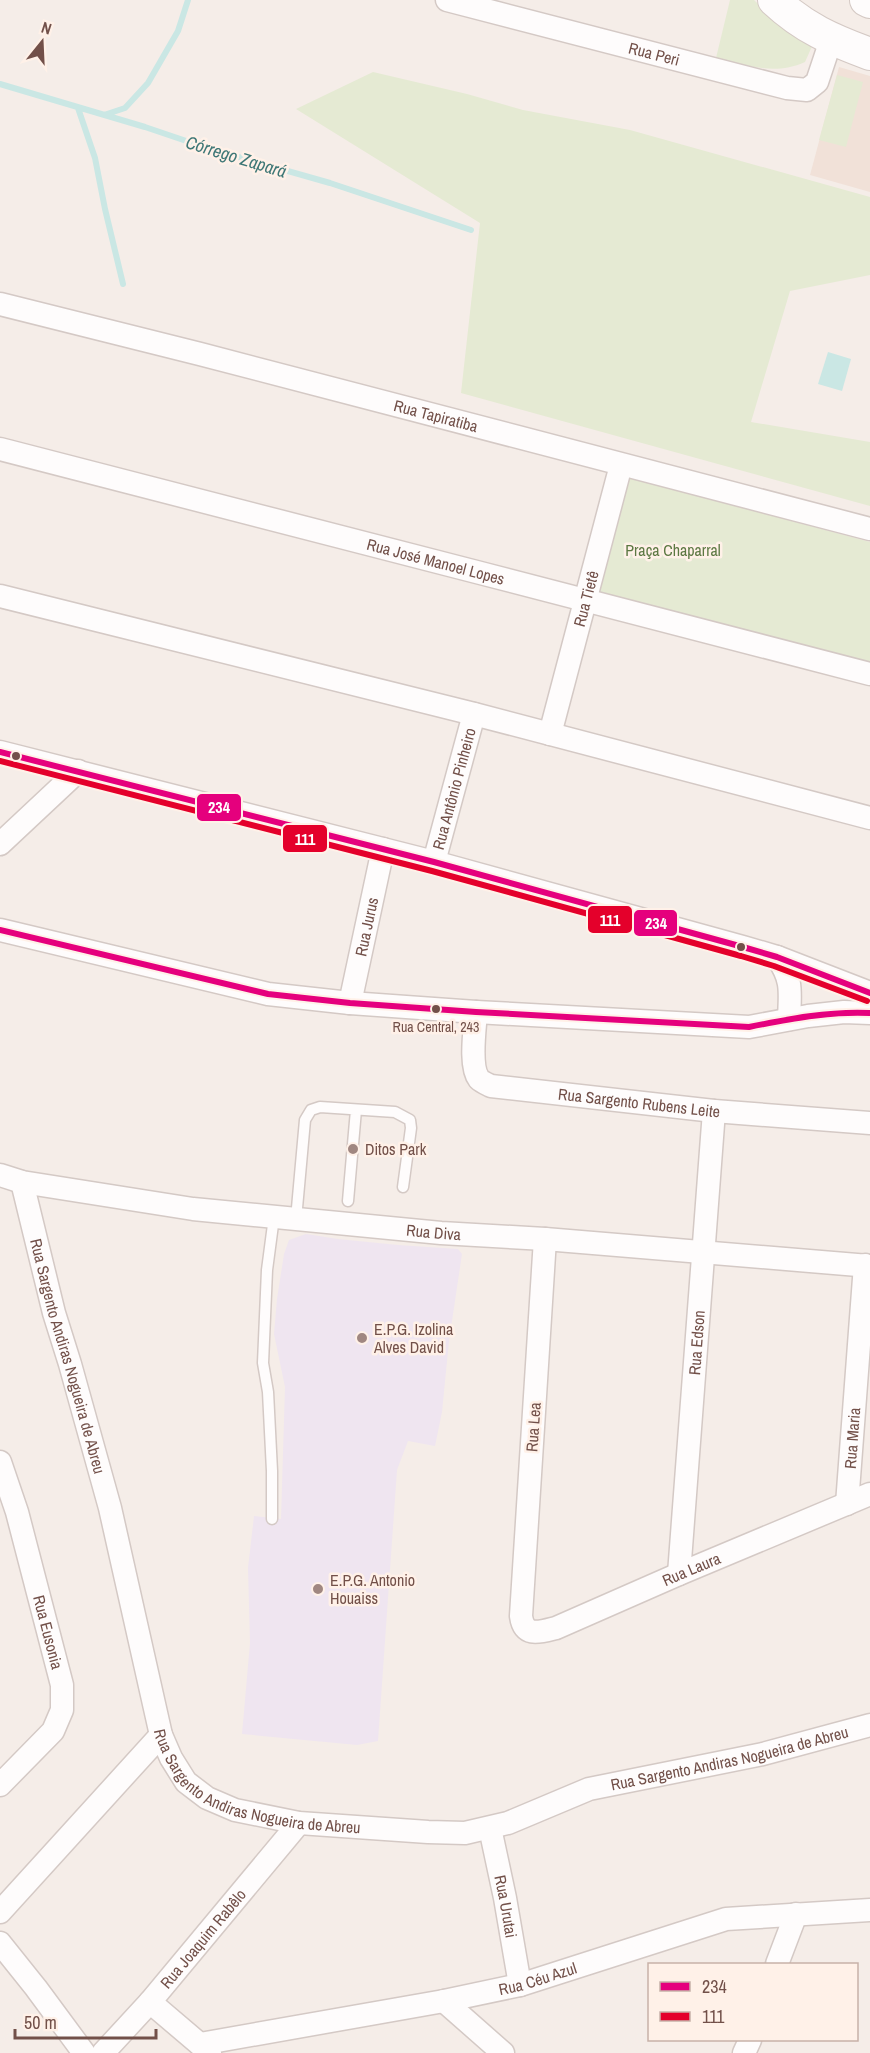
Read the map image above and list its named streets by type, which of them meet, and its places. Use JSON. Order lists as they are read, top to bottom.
{
  "streets": {
    "street": [
      "Rua Peri",
      "Rua Tapiratiba",
      "Rua José Manoel Lopes",
      "Rua Tietê",
      "Rua Antônio Pinheiro",
      "Rua Jurus",
      "Rua Sargento Rubens Leite",
      "Rua Diva",
      "Rua Edson",
      "Rua Sargento Andiras Nogueira de Abreu",
      "Rua Lea",
      "Rua Maria",
      "Rua Laura",
      "Rua Eusonia",
      "Rua Urutai",
      "Rua Joaquim Rabêlo",
      "Rua Céu Azul"
    ]
  },
  "crossings": [
    ["Rua Tapiratiba", "Rua Tietê"],
    ["Rua José Manoel Lopes", "Rua Tietê"],
    ["Rua Sargento Rubens Leite", "Rua Edson"],
    ["Rua Diva", "Rua Edson"],
    ["Rua Diva", "Rua Sargento Andiras Nogueira de Abreu"],
    ["Rua Diva", "Rua Lea"],
    ["Rua Diva", "Rua Maria"],
    ["Rua Edson", "Rua Laura"],
    ["Rua Sargento Andiras Nogueira de Abreu", "Rua Urutai"],
    ["Rua Sargento Andiras Nogueira de Abreu", "Rua Joaquim Rabêlo"],
    ["Rua Lea", "Rua Laura"],
    ["Rua Maria", "Rua Laura"],
    ["Rua Urutai", "Rua Céu Azul"]
  ],
  "water": ["Córrego Zapará"],
  "parks": ["Praça Chaparral"],
  "places": [
    "Rua Central, 243",
    "Ditos Park",
    "E.P.G. Izolina Alves David",
    "E.P.G. Antonio Houaiss"
  ],
  "lines": ["transit line 234", "transit line 111"],
  "legend": ["234", "111"],
  "scale_bar": "50 m",
  "north": "top"
}
